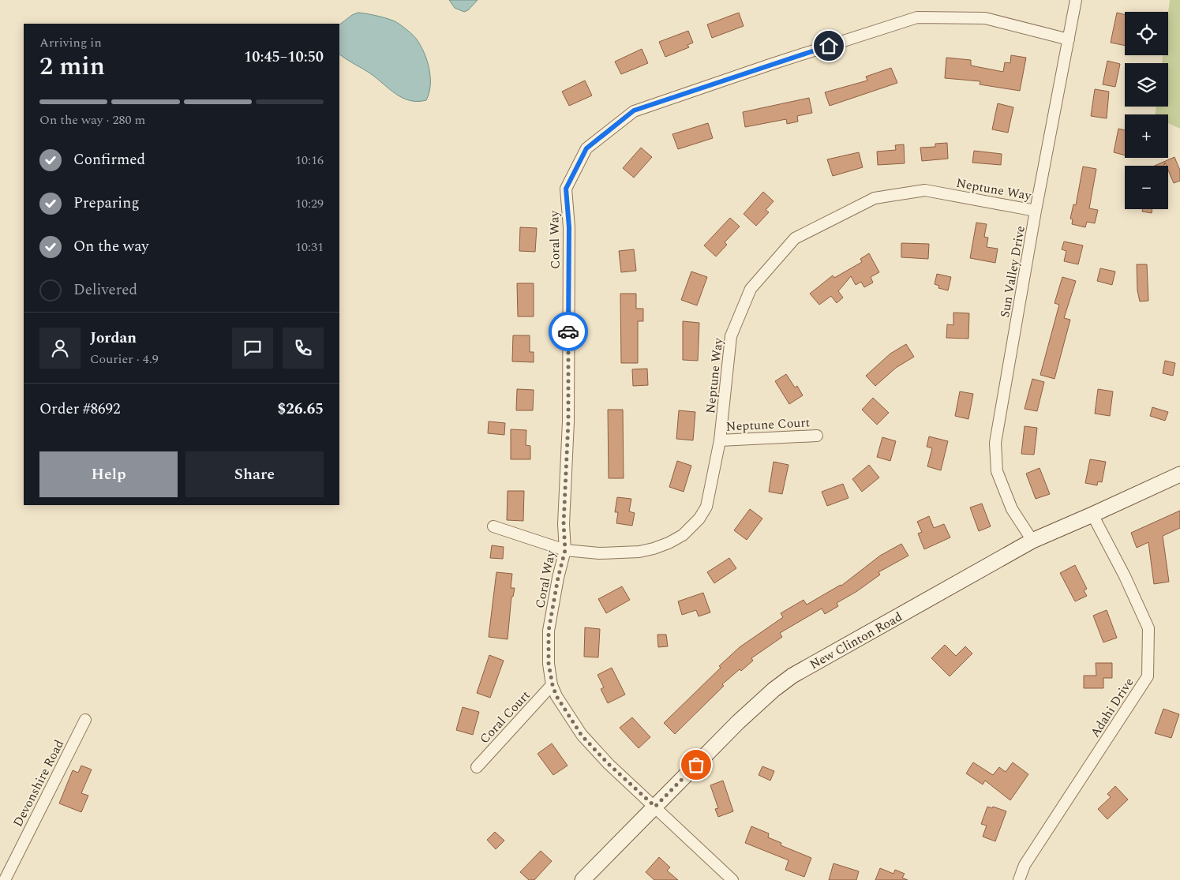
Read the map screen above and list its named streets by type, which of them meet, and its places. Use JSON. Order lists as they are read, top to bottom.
{
  "streets": {
    "street": [
      "Neptune Way",
      "Coral Way",
      "Sun Valley Drive",
      "Neptune Court",
      "New Clinton Road",
      "Adahi Drive",
      "Coral Court",
      "Devonshire Road"
    ]
  },
  "crossings": [
    ["Neptune Way", "Coral Way"],
    ["Neptune Way", "Sun Valley Drive"],
    ["Neptune Way", "Neptune Court"],
    ["Coral Way", "Sun Valley Drive"],
    ["Coral Way", "New Clinton Road"],
    ["Coral Way", "Coral Court"],
    ["Sun Valley Drive", "New Clinton Road"],
    ["New Clinton Road", "Adahi Drive"]
  ],
  "page": {
    "map_buttons": ["+", "−"],
    "heading": ["2 min", "Arriving in", "10:45–10:50"],
    "panel": [
      "Jordan",
      "Courier · 4.9",
      "Order #8692",
      "$26.65"
    ],
    "bar": "On the way · 280 m",
    "list": [
      ["Confirmed", "10:16"],
      ["Preparing", "10:29"],
      ["On the way", "10:31"],
      "Delivered"
    ],
    "buttons": ["Help", "Share"]
  }
}
